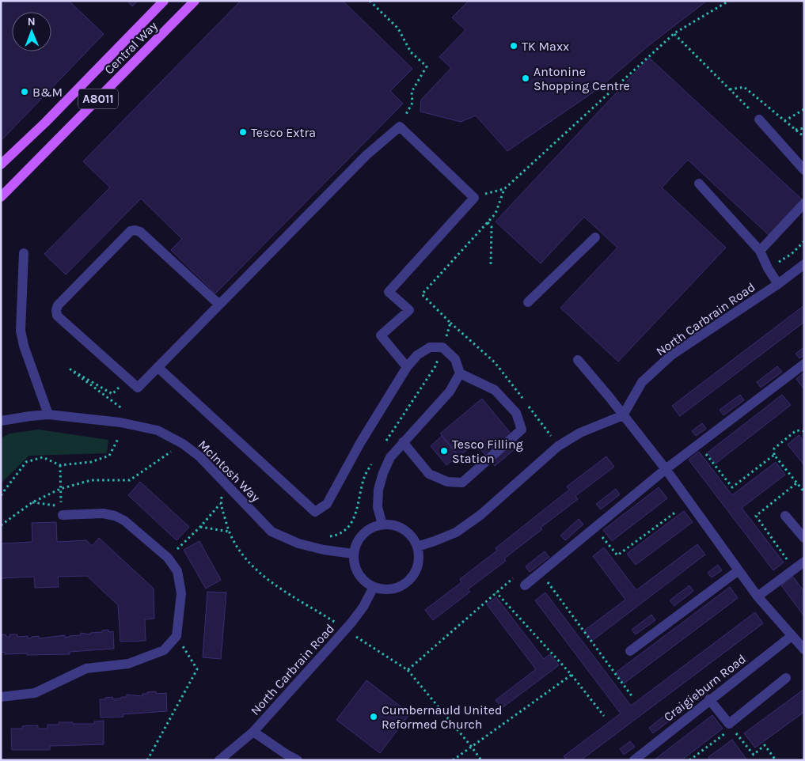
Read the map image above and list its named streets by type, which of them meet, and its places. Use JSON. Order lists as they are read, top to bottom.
{
  "streets": {
    "main road": ["Central Way", "A8011"],
    "street": ["North Carbrain Road", "McIntosh Way", "Craigieburn Road"]
  },
  "crossings": [
    ["North Carbrain Road", "McIntosh Way"]
  ],
  "places": [
    "TK Maxx",
    "Antonine Shopping Centre",
    "B&M",
    "Tesco Extra",
    "Tesco Filling Station",
    "Cumbernauld United Reformed Church"
  ],
  "north": "top"
}
